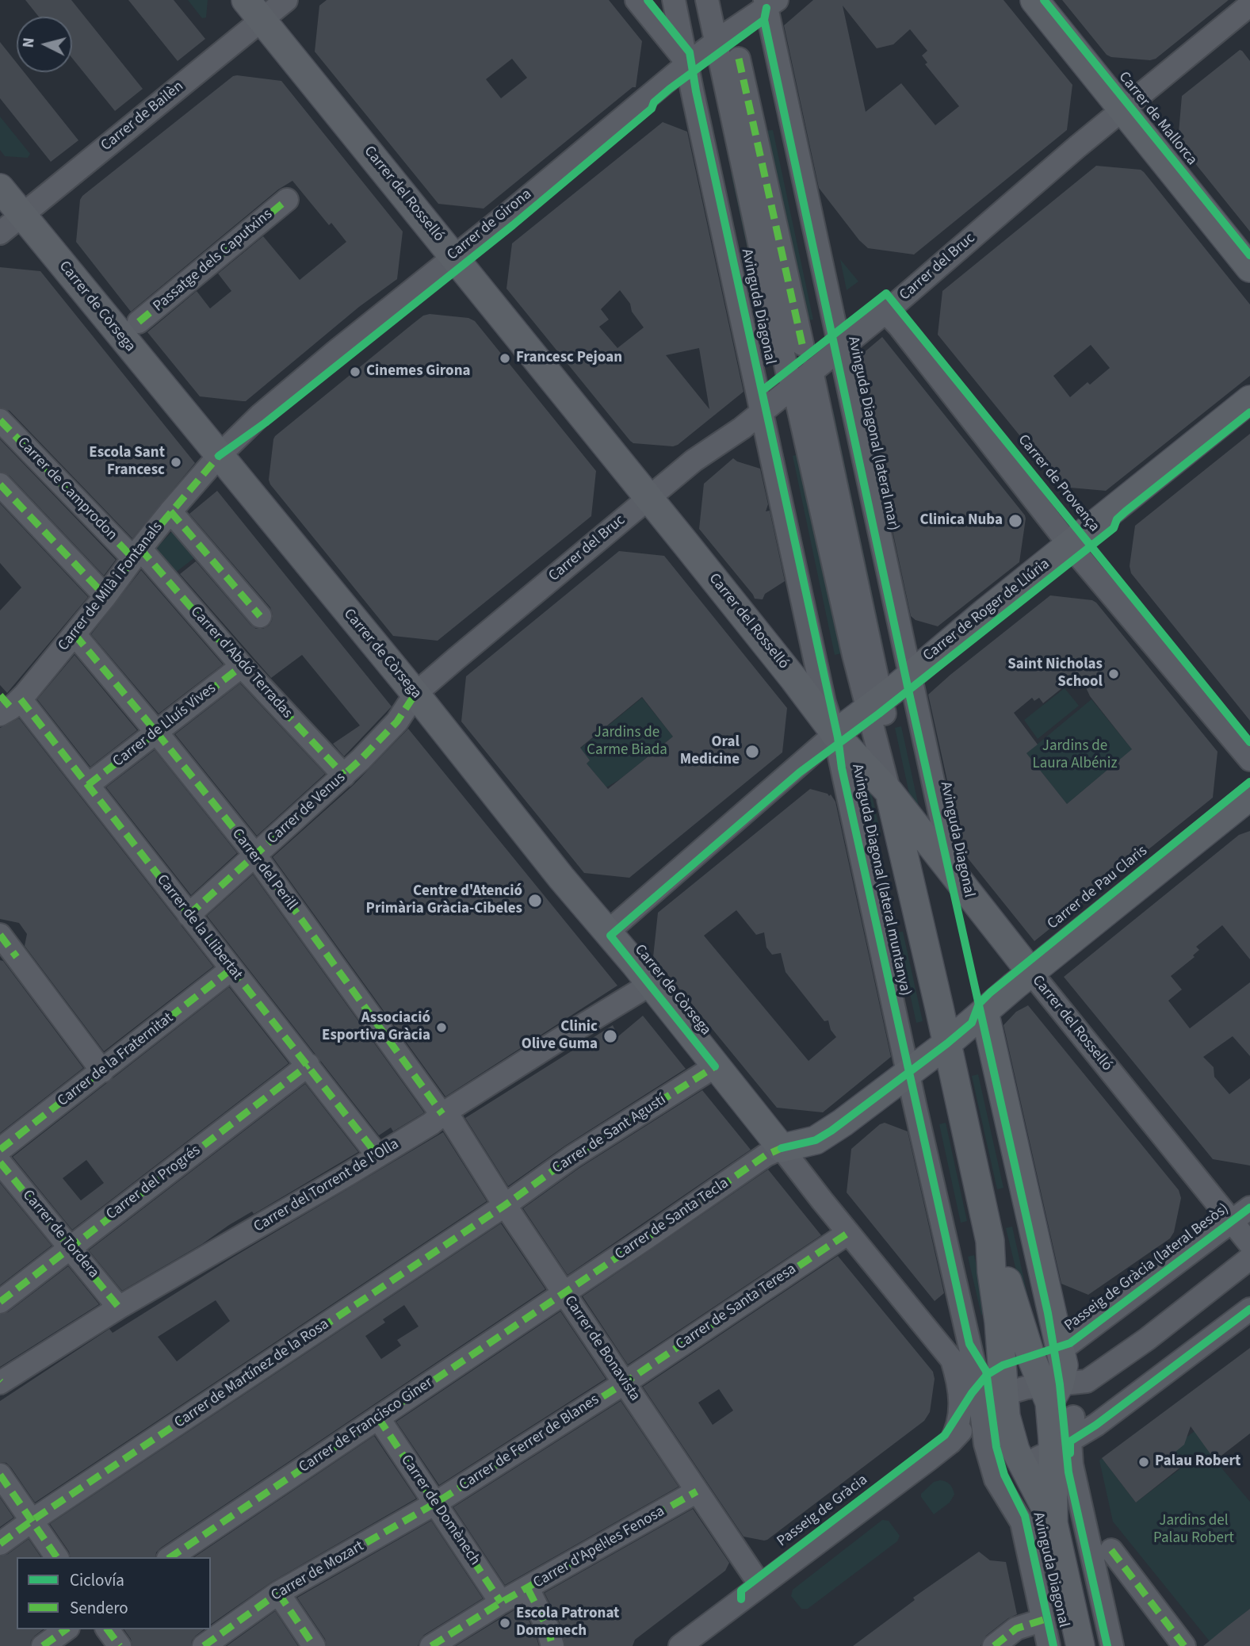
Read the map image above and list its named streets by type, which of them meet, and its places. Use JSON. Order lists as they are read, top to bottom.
{
  "streets": {
    "main road": [
      "Carrer de Mallorca",
      "Carrer del Rosselló",
      "Carrer de Còrsega",
      "Avinguda Diagonal",
      "Carrer de Roger de Llúria",
      "Carrer de Pau Claris"
    ],
    "street": [
      "Carrer de Bailèn",
      "Carrer de Girona",
      "Passatge dels Caputxins",
      "Carrer del Bruc",
      "Avinguda Diagonal (lateral mar)",
      "Carrer de Provença",
      "Carrer de Camprodon",
      "Carrer de Milà i Fontanals",
      "Carrer d'Abdó Terradas",
      "Carrer de Lluís Vives",
      "Carrer de Venus",
      "Carrer del Perill",
      "Avinguda Diagonal (lateral muntanya)",
      "Carrer de la Llibertat",
      "Carrer de la Fraternitat",
      "Carrer de Sant Agustí",
      "Carrer del Progrés",
      "Carrer del Torrent de l'Olla",
      "Carrer de Santa Tecla",
      "Carrer de Tordera",
      "Passeig de Gràcia (lateral Besòs)",
      "Carrer de Santa Teresa",
      "Carrer de Bonavista",
      "Carrer de Martínez de la Rosa",
      "Carrer de Francisco Giner",
      "Carrer de Ferrer de Blanes",
      "Carrer de Domènech",
      "Passeig de Gràcia",
      "Carrer d'Apel·les Fenosa",
      "Carrer de Mozart"
    ]
  },
  "crossings": [
    ["Carrer de Bailèn", "Carrer del Rosselló"],
    ["Carrer de Bailèn", "Carrer de Còrsega"],
    ["Carrer de Mallorca", "Carrer del Bruc"],
    ["Carrer del Rosselló", "Carrer de Girona"],
    ["Carrer del Rosselló", "Carrer del Bruc"],
    ["Carrer del Rosselló", "Avinguda Diagonal"],
    ["Carrer del Rosselló", "Avinguda Diagonal (lateral mar)"],
    ["Carrer del Rosselló", "Carrer de Roger de Llúria"],
    ["Carrer del Rosselló", "Avinguda Diagonal (lateral muntanya)"],
    ["Carrer del Rosselló", "Carrer de Pau Claris"],
    ["Carrer del Rosselló", "Passeig de Gràcia (lateral Besòs)"],
    ["Carrer de Girona", "Carrer de Còrsega"],
    ["Carrer de Girona", "Avinguda Diagonal"],
    ["Carrer de Girona", "Avinguda Diagonal (lateral mar)"],
    ["Carrer de Girona", "Carrer de Milà i Fontanals"],
    ["Carrer de Girona", "Avinguda Diagonal (lateral muntanya)"],
    ["Carrer del Bruc", "Carrer de Còrsega"],
    ["Carrer del Bruc", "Avinguda Diagonal"],
    ["Carrer del Bruc", "Avinguda Diagonal (lateral mar)"],
    ["Carrer del Bruc", "Carrer de Provença"],
    ["Carrer del Bruc", "Carrer de Venus"],
    ["Carrer del Bruc", "Avinguda Diagonal (lateral muntanya)"],
    ["Carrer de Còrsega", "Carrer de Milà i Fontanals"],
    ["Carrer de Còrsega", "Carrer de Roger de Llúria"],
    ["Carrer de Còrsega", "Carrer de Venus"],
    ["Carrer de Còrsega", "Carrer de Pau Claris"],
    ["Carrer de Còrsega", "Carrer de Sant Agustí"],
    ["Carrer de Còrsega", "Carrer del Torrent de l'Olla"],
    ["Carrer de Còrsega", "Carrer de Santa Tecla"],
    ["Avinguda Diagonal", "Carrer de Roger de Llúria"],
    ["Avinguda Diagonal", "Avinguda Diagonal (lateral muntanya)"],
    ["Avinguda Diagonal", "Carrer de Pau Claris"],
    ["Avinguda Diagonal", "Passeig de Gràcia"],
    ["Avinguda Diagonal (lateral mar)", "Carrer de Roger de Llúria"],
    ["Carrer de Provença", "Carrer de Roger de Llúria"],
    ["Carrer de Camprodon", "Carrer de Milà i Fontanals"],
    ["Carrer de Camprodon", "Carrer d'Abdó Terradas"],
    ["Carrer de Milà i Fontanals", "Carrer d'Abdó Terradas"],
    ["Carrer de Milà i Fontanals", "Carrer del Perill"],
    ["Carrer de Milà i Fontanals", "Carrer de la Llibertat"],
    ["Carrer de Roger de Llúria", "Avinguda Diagonal (lateral muntanya)"],
    ["Carrer d'Abdó Terradas", "Carrer de Lluís Vives"],
    ["Carrer d'Abdó Terradas", "Carrer de Venus"],
    ["Carrer de Lluís Vives", "Carrer del Perill"],
    ["Carrer de Lluís Vives", "Carrer de la Llibertat"],
    ["Carrer de Venus", "Carrer del Perill"],
    ["Carrer de Venus", "Carrer de la Llibertat"],
    ["Carrer del Perill", "Carrer del Torrent de l'Olla"],
    ["Carrer del Perill", "Carrer de Bonavista"],
    ["Avinguda Diagonal (lateral muntanya)", "Carrer de Pau Claris"],
    ["Avinguda Diagonal (lateral muntanya)", "Passeig de Gràcia"],
    ["Carrer de Pau Claris", "Carrer de Santa Tecla"],
    ["Carrer de la Llibertat", "Carrer de la Fraternitat"],
    ["Carrer de la Llibertat", "Carrer del Progrés"],
    ["Carrer de la Llibertat", "Carrer del Torrent de l'Olla"],
    ["Carrer de Sant Agustí", "Carrer de Bonavista"],
    ["Carrer de Sant Agustí", "Carrer de Martínez de la Rosa"],
    ["Carrer del Progrés", "Carrer de Tordera"],
    ["Carrer del Torrent de l'Olla", "Carrer de Tordera"],
    ["Carrer del Torrent de l'Olla", "Carrer de Bonavista"],
    ["Carrer de Santa Tecla", "Carrer de Bonavista"],
    ["Carrer de Santa Tecla", "Carrer de Francisco Giner"],
    ["Carrer de Santa Teresa", "Carrer de Bonavista"],
    ["Carrer de Santa Teresa", "Carrer de Ferrer de Blanes"],
    ["Carrer de Bonavista", "Carrer de Martínez de la Rosa"],
    ["Carrer de Bonavista", "Carrer de Francisco Giner"],
    ["Carrer de Bonavista", "Carrer de Ferrer de Blanes"],
    ["Carrer de Bonavista", "Passeig de Gràcia"],
    ["Carrer de Bonavista", "Carrer d'Apel·les Fenosa"],
    ["Carrer de Francisco Giner", "Carrer de Domènech"],
    ["Carrer de Ferrer de Blanes", "Carrer de Domènech"],
    ["Carrer de Ferrer de Blanes", "Carrer de Mozart"],
    ["Carrer de Domènech", "Carrer d'Apel·les Fenosa"],
    ["Carrer de Domènech", "Carrer de Mozart"]
  ],
  "parks": ["Jardins de Carme Biada", "Jardins de Laura Albéniz", "Jardins del Palau Robert"],
  "places": [
    "Francesc Pejoan",
    "Cinemes Girona",
    "Escola Sant Francesc",
    "Clinica Nuba",
    "Saint Nicholas School",
    "Oral Medicine",
    "Centre d'Atenció Primària Gràcia-Cibeles",
    "Associació Esportiva Gràcia",
    "Clinic Olive Guma",
    "Palau Robert",
    "Escola Patronat Domenech"
  ],
  "legend": ["Ciclovía", "Sendero"],
  "north": "left"
}
